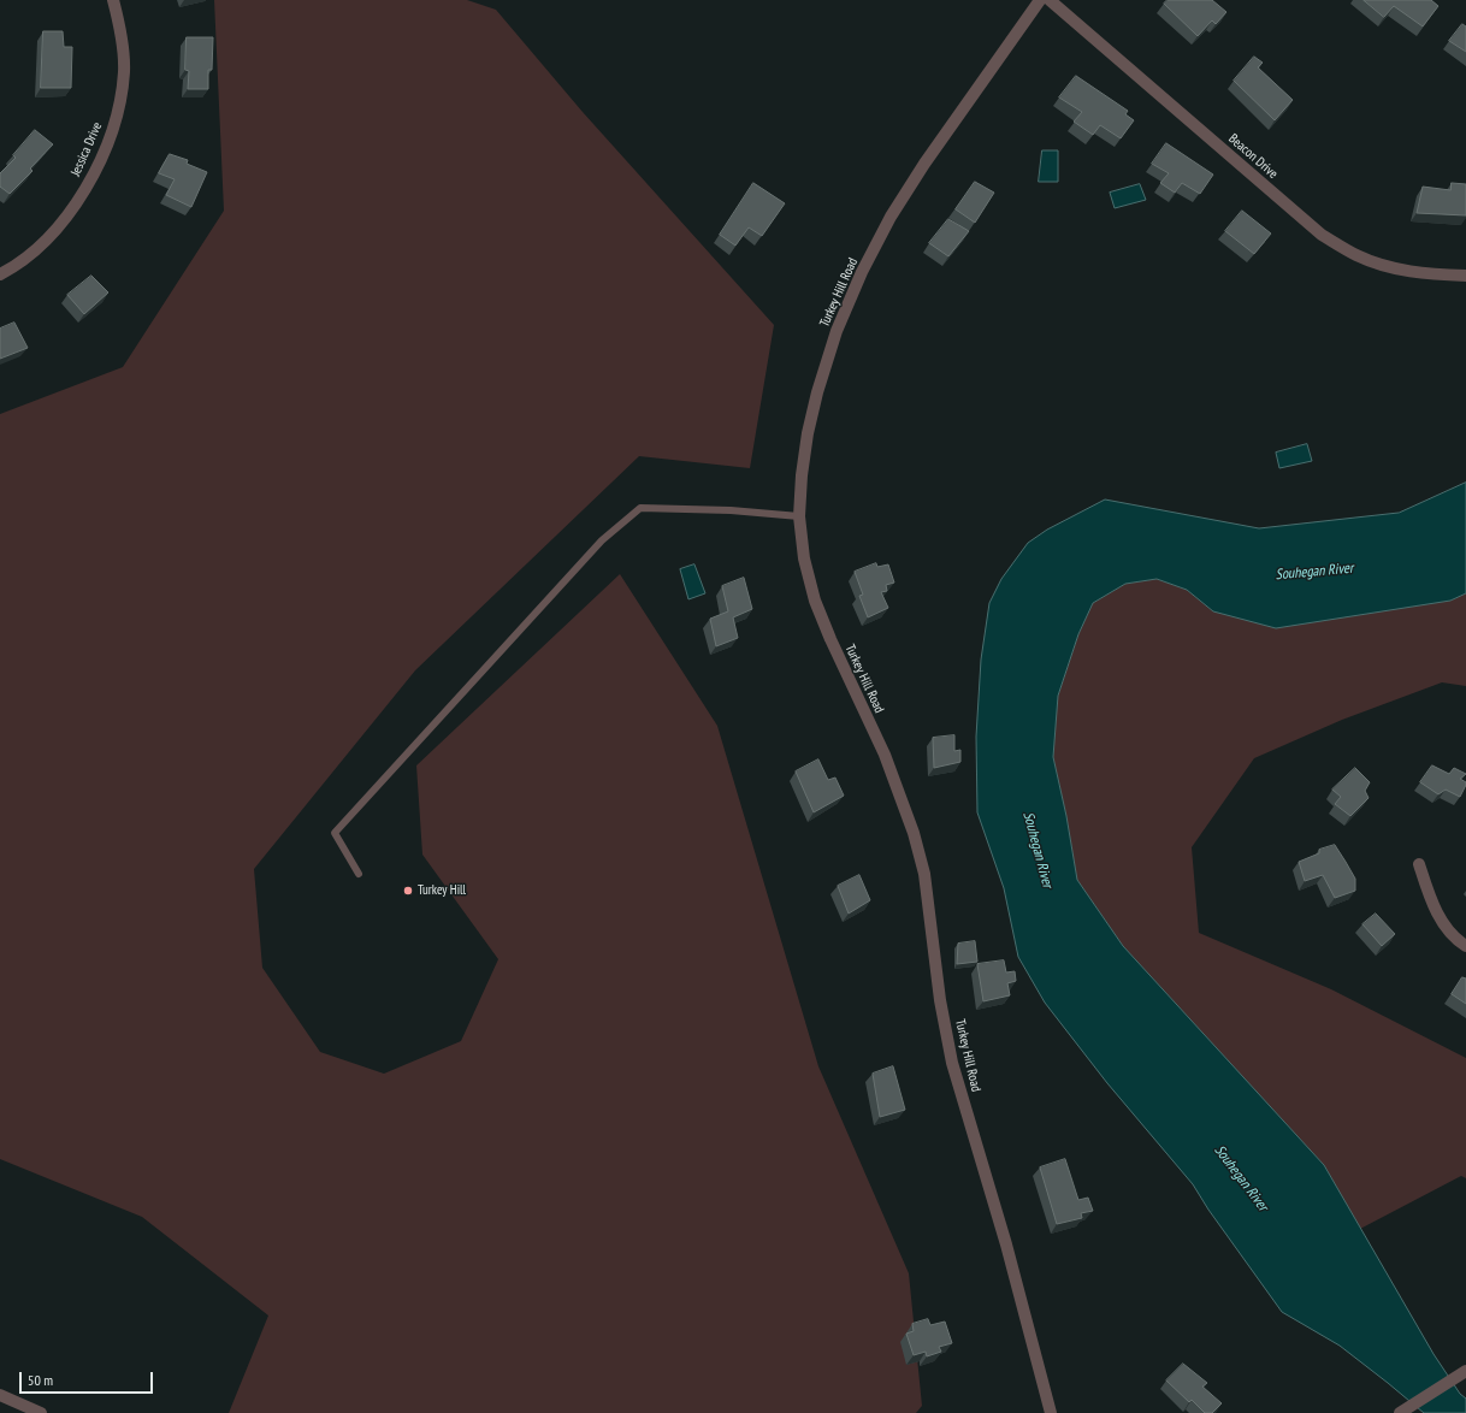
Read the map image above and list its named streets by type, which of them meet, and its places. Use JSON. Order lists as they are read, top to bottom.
{
  "streets": {
    "street": ["Jessica Drive", "Beacon Drive", "Turkey Hill Road"]
  },
  "water": ["Souhegan River"],
  "places": ["Turkey Hill"],
  "scale_bar": "50 m"
}
